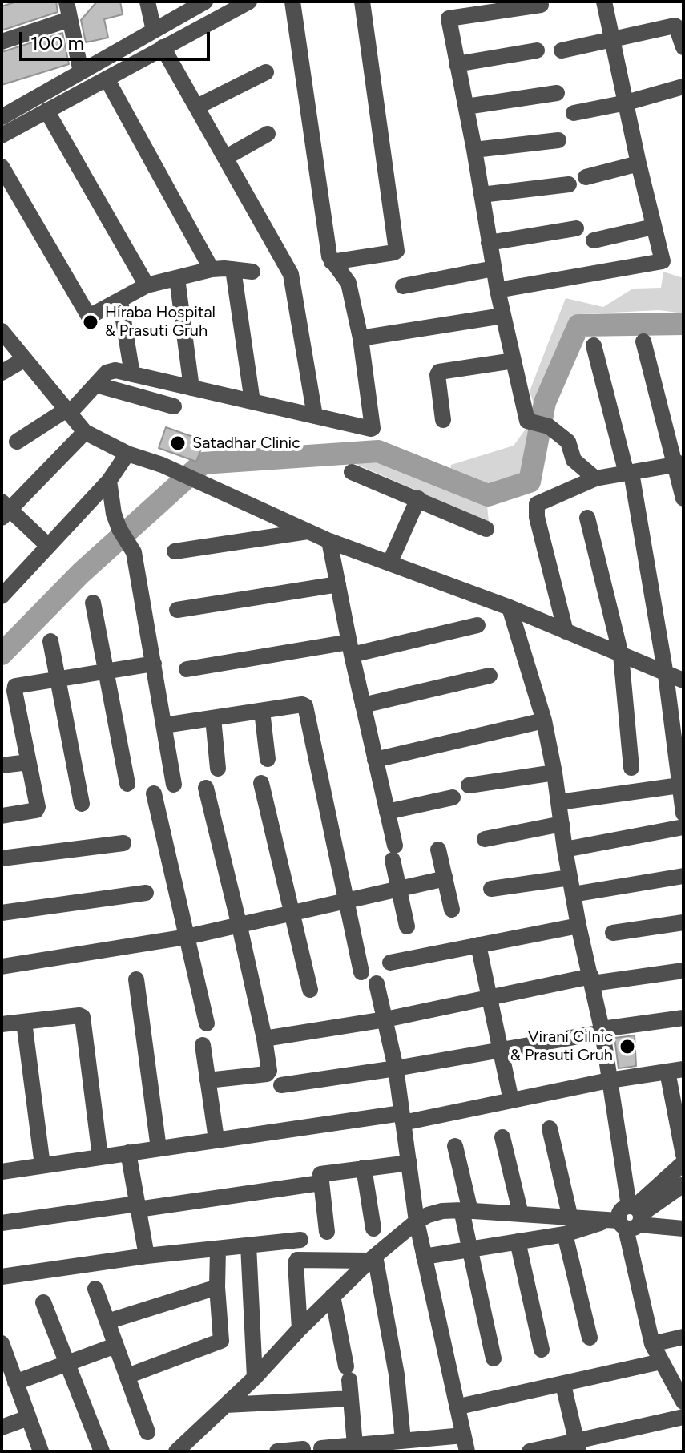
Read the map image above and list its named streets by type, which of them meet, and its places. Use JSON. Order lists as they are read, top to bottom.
{
  "places": ["Hiraba Hospital & Prasuti Gruh", "Satadhar Clinic", "Virani Cilnic & Prasuti Gruh"],
  "scale_bar": "100 m"
}
